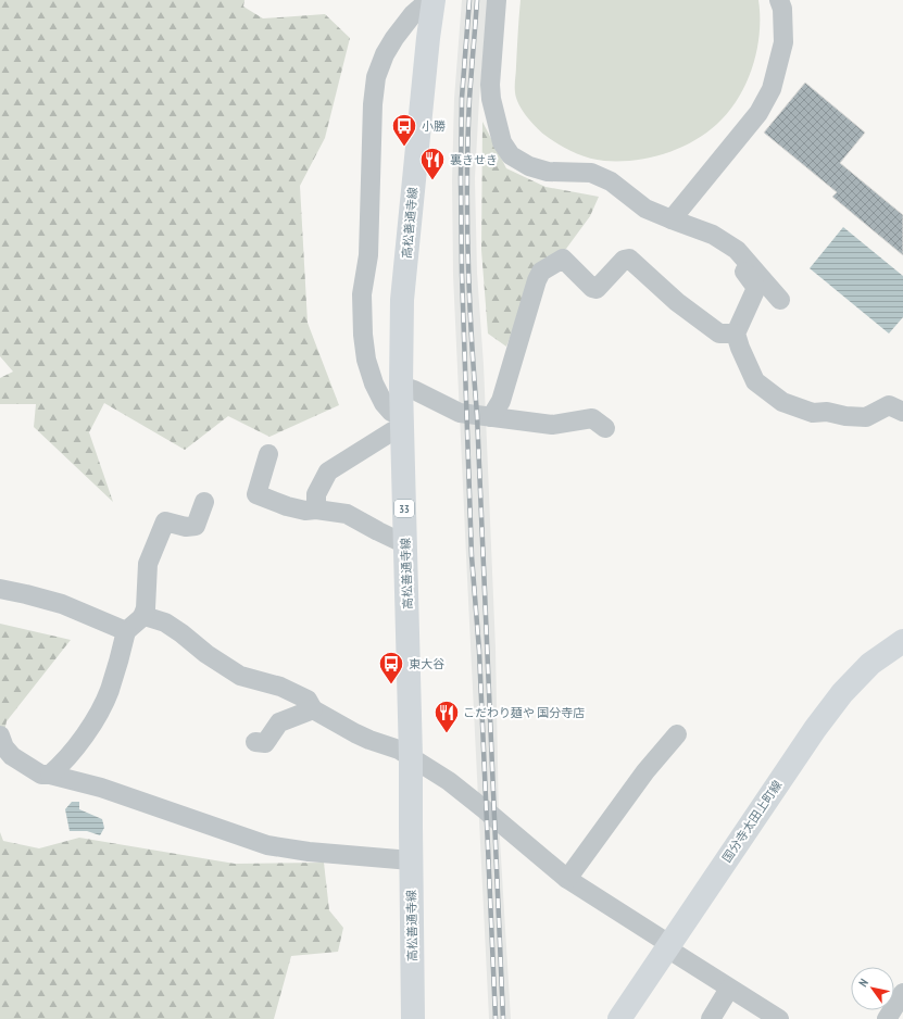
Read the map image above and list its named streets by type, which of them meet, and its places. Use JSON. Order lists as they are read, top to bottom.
{
  "streets": {
    "main road": ["高松善通寺線", "33", "国分寺太田上町線"]
  },
  "places": {
    "bus stop": ["小勝", "東大谷"],
    "restaurant": ["裏きせき", "こだわり麺や 国分寺店"]
  },
  "north": "top left"
}
